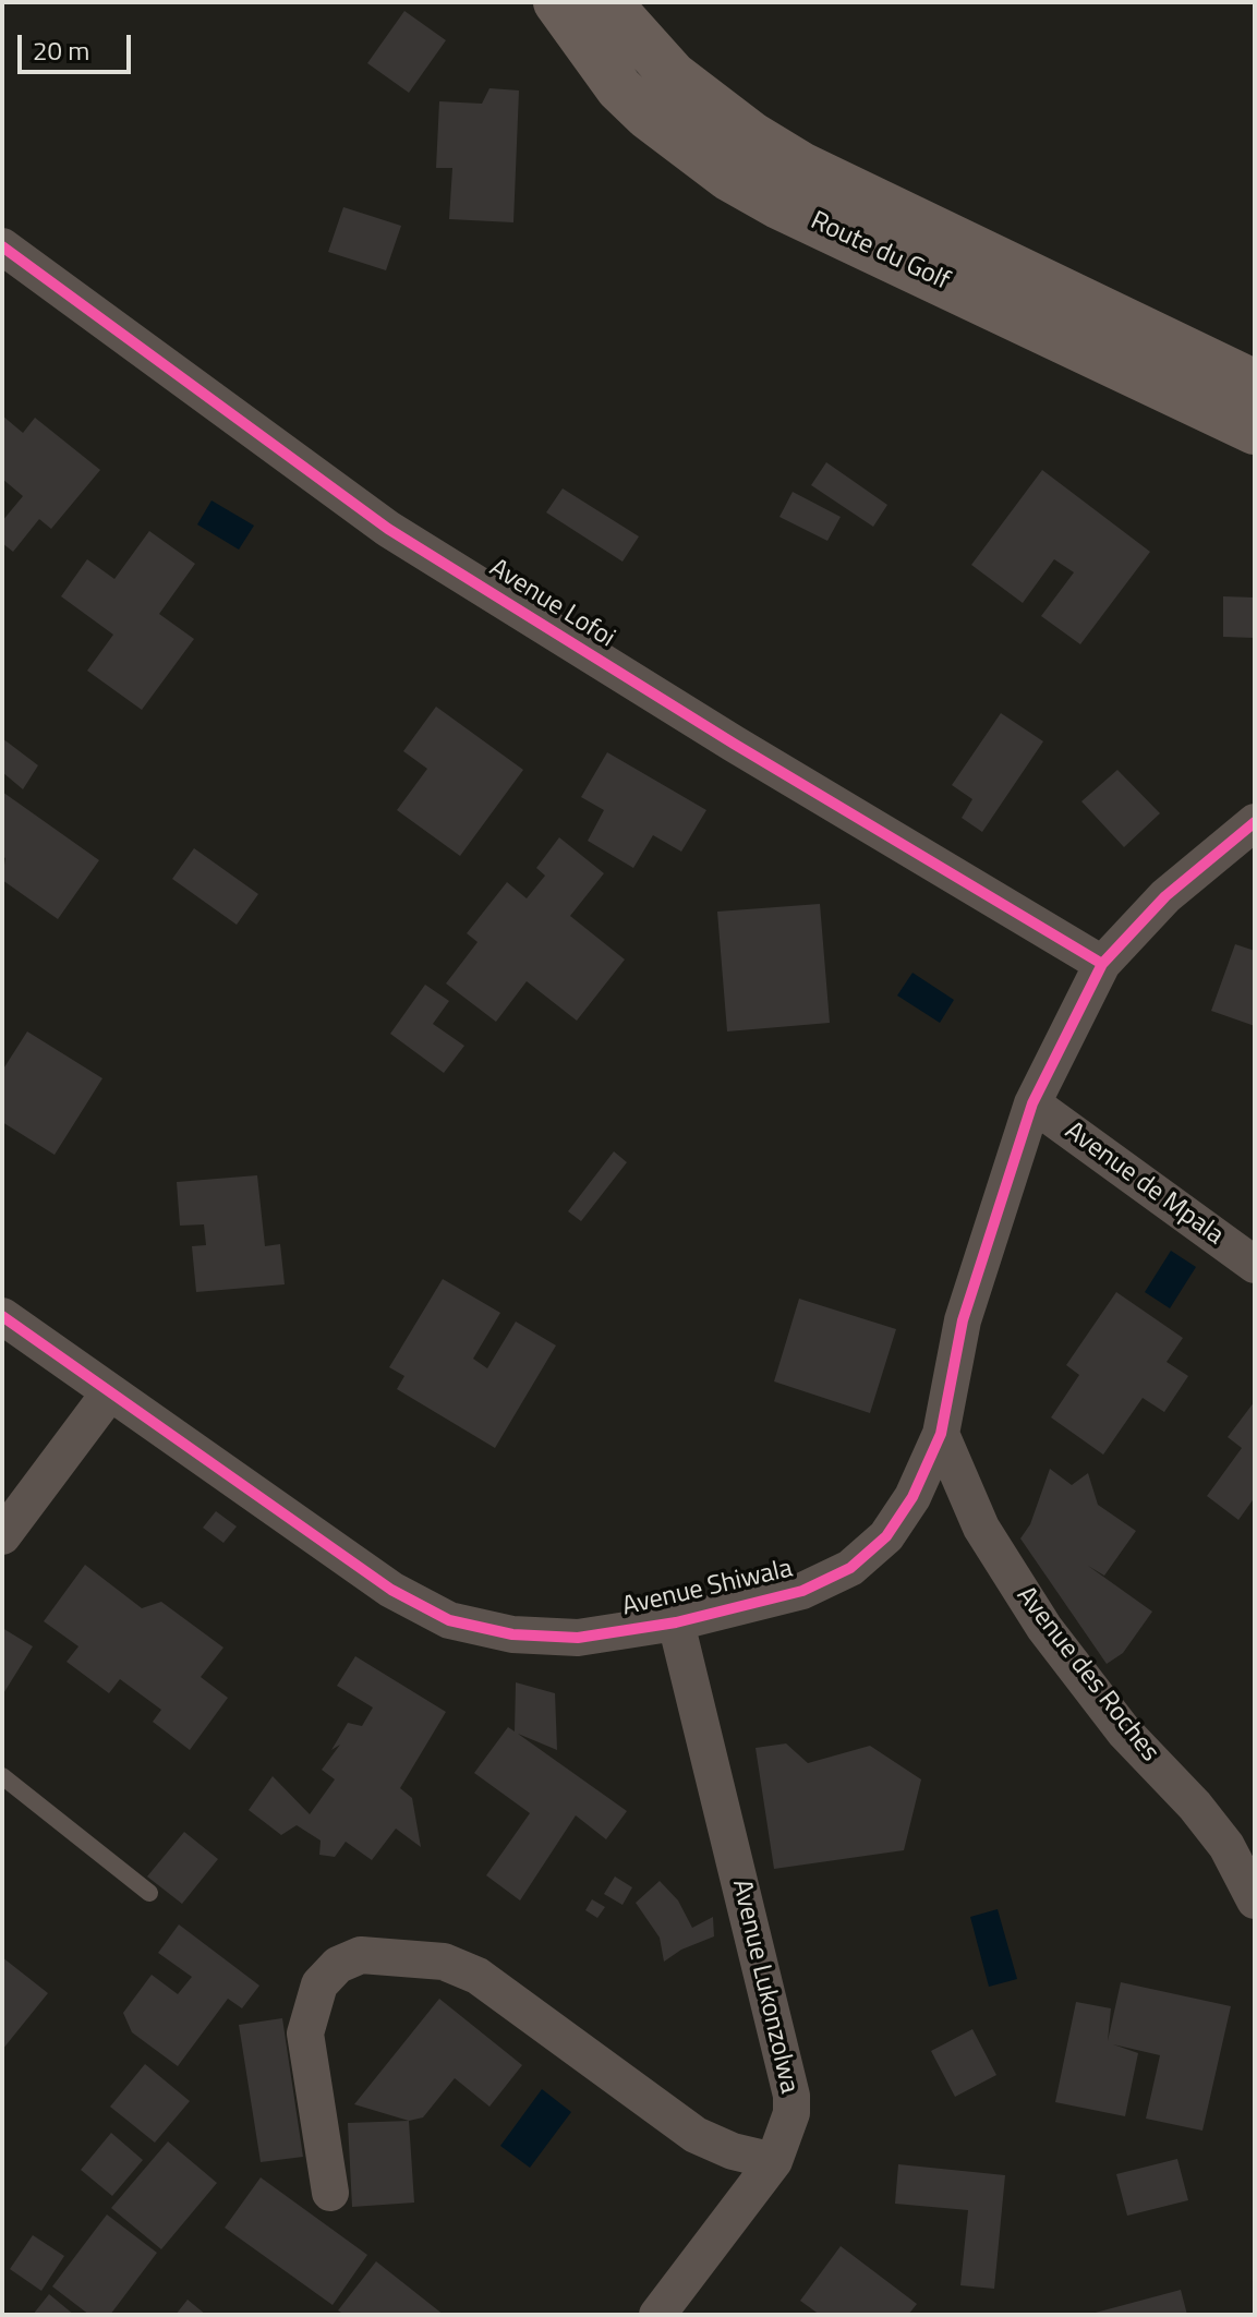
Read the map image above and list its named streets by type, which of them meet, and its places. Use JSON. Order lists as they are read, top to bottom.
{
  "streets": {
    "main road": ["Route du Golf"],
    "street": [
      "Avenue Lofoi",
      "Avenue de Mpala",
      "Avenue Shiwala",
      "Avenue des Roches",
      "Avenue Lukonzolwa"
    ]
  },
  "crossings": [
    ["Avenue Lofoi", "Avenue Shiwala"],
    ["Avenue de Mpala", "Avenue Shiwala"],
    ["Avenue Shiwala", "Avenue des Roches"],
    ["Avenue Shiwala", "Avenue Lukonzolwa"]
  ],
  "scale_bar": "20 m"
}
